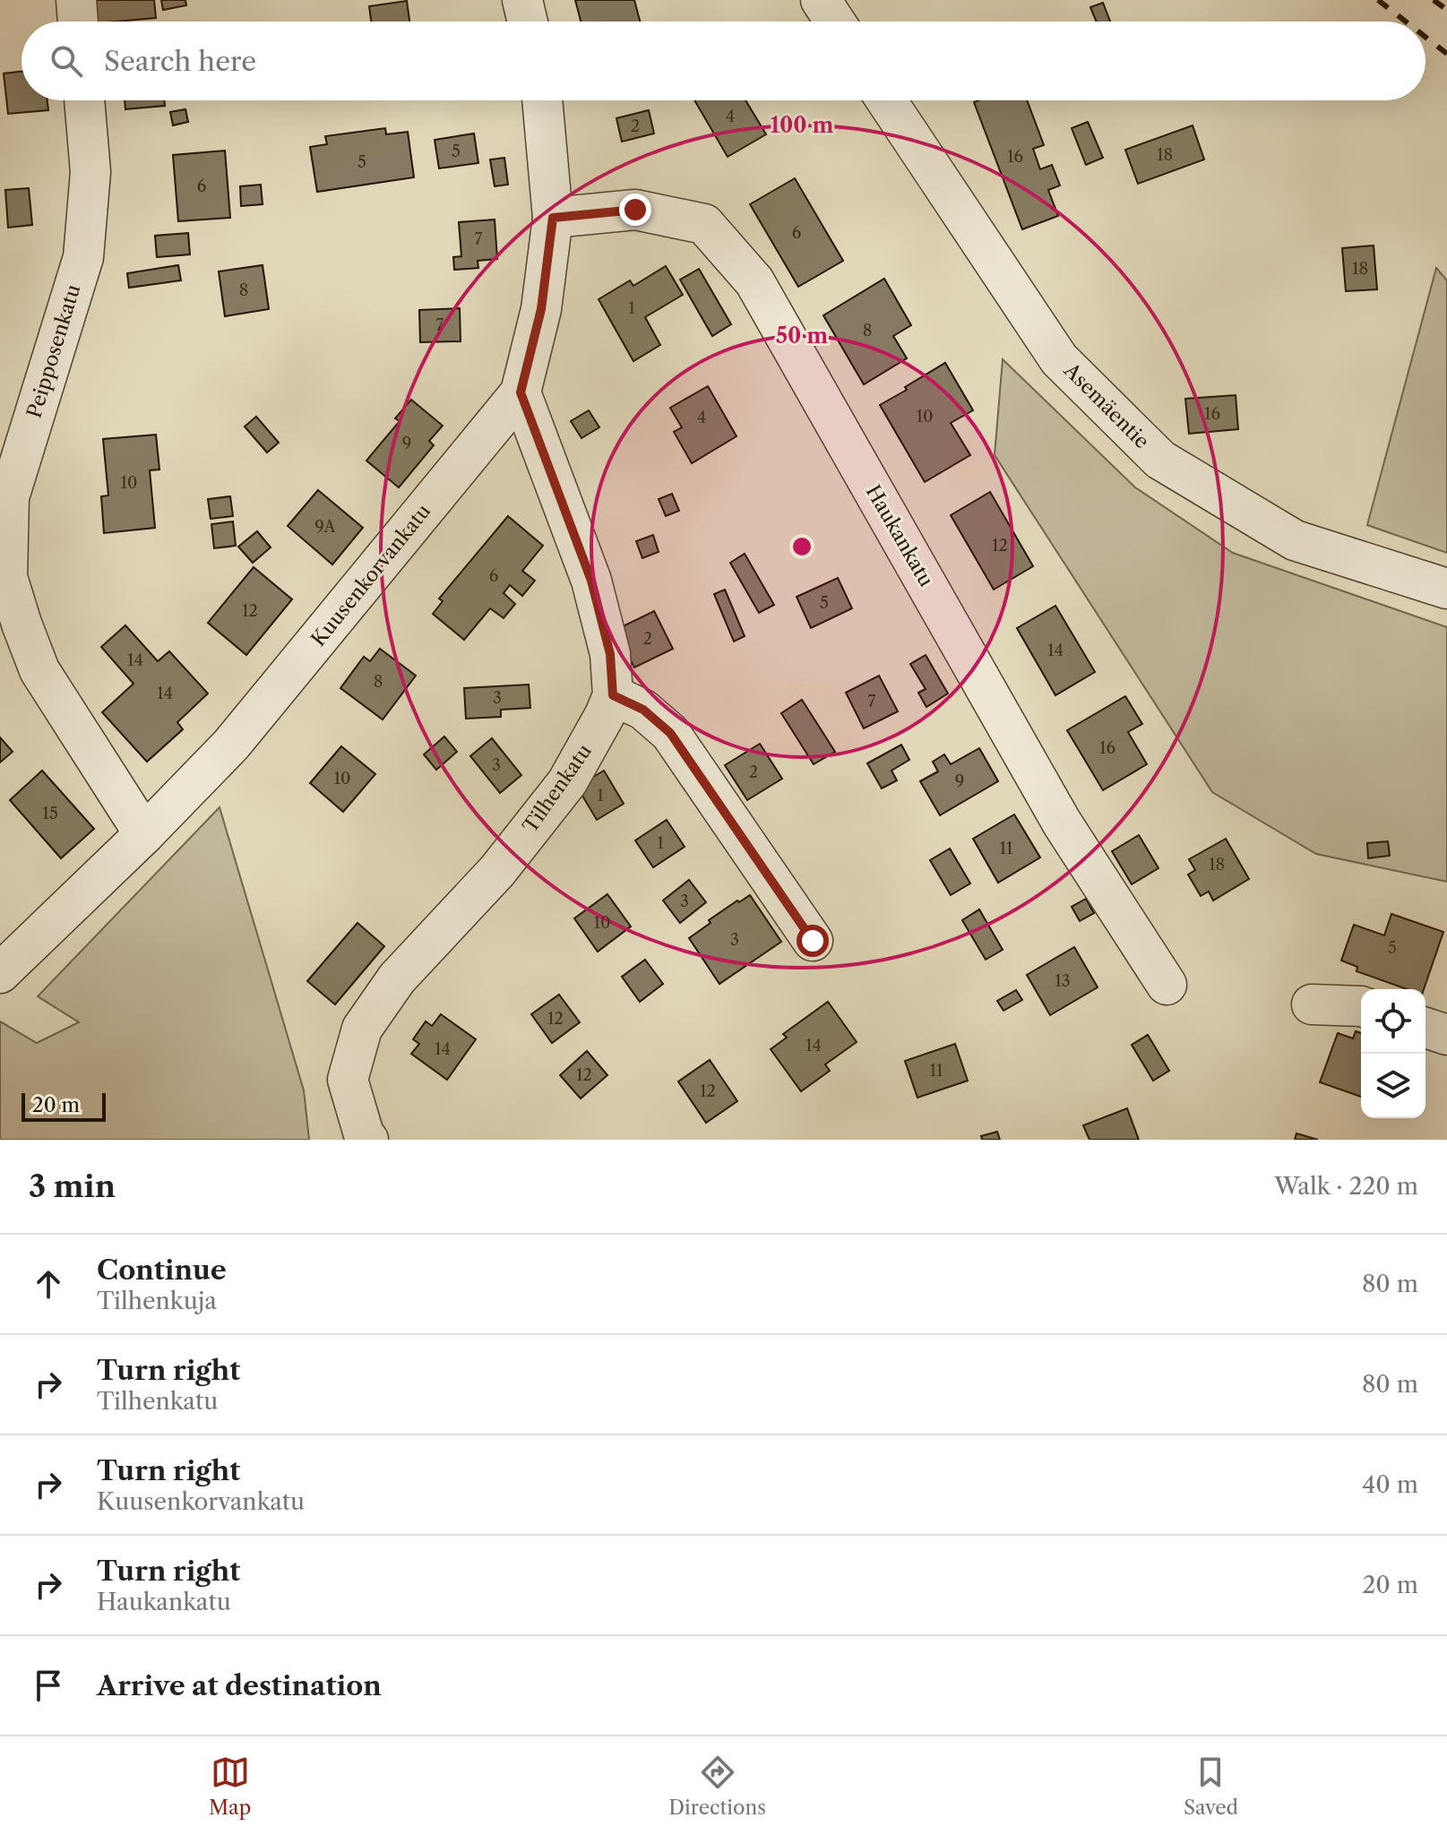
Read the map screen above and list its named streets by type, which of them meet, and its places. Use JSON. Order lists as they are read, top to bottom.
{
  "streets": {
    "street": [
      "Peipposenkatu",
      "Asemäentie",
      "Haukankatu",
      "Kuusenkorvankatu",
      "Tilhenkatu"
    ]
  },
  "crossings": [
    ["Peipposenkatu", "Kuusenkorvankatu"],
    ["Haukankatu", "Kuusenkorvankatu"],
    ["Kuusenkorvankatu", "Tilhenkatu"]
  ],
  "house_numbers": [
    "4",
    "2",
    "5",
    "18",
    "16",
    "5",
    "6",
    "6",
    "7",
    "18",
    "8",
    "1",
    "7",
    "8",
    "16",
    "10",
    "4",
    "9",
    "10",
    "9A",
    "12",
    "6",
    "5",
    "12",
    "2",
    "14",
    "14",
    "8",
    "14",
    "3",
    "7",
    "16",
    "3",
    "2",
    "10",
    "9",
    "1",
    "15",
    "1",
    "11",
    "18",
    "3",
    "10",
    "3",
    "5",
    "13",
    "12",
    "14",
    "14",
    "11",
    "12",
    "12"
  ],
  "scale_bar": "20 m",
  "page": {
    "search": "Search here",
    "scale": "20 m",
    "heading": ["3 min", "Walk · 220 m"],
    "list": [
      ["Continue", "Tilhenkuja", "80 m"],
      ["Turn right", "Tilhenkatu", "80 m"],
      ["Turn right", "Kuusenkorvankatu", "40 m"],
      ["Turn right", "Haukankatu", "20 m"],
      "Arrive at destination"
    ],
    "nav": ["Map", "Directions", "Saved"]
  },
  "rings": ["100 m", "50 m"]
}
